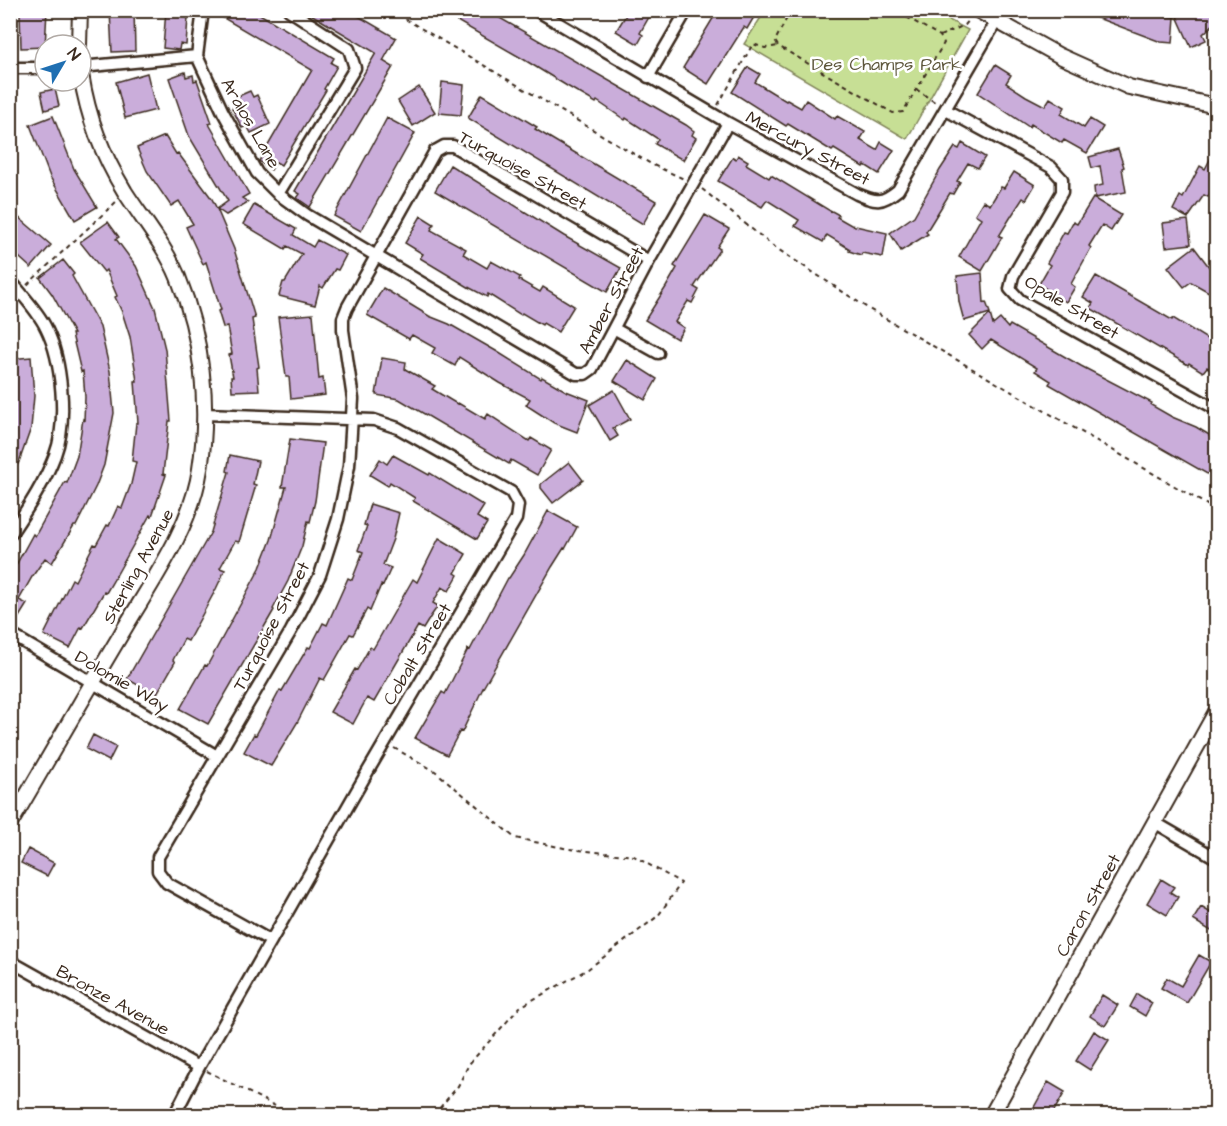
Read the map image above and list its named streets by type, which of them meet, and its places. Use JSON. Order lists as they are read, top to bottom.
{
  "streets": {
    "street": [
      "Aralos Lane",
      "Mercury Street",
      "Turquoise Street",
      "Amber Street",
      "Opale Street",
      "Sterling Avenue",
      "Cobalt Street",
      "Dolomie Way",
      "Caron Street",
      "Bronze Avenue"
    ]
  },
  "crossings": [
    ["Aralos Lane", "Turquoise Street"],
    ["Aralos Lane", "Amber Street"],
    ["Mercury Street", "Amber Street"],
    ["Mercury Street", "Opale Street"],
    ["Turquoise Street", "Amber Street"],
    ["Turquoise Street", "Cobalt Street"],
    ["Turquoise Street", "Dolomie Way"],
    ["Sterling Avenue", "Cobalt Street"],
    ["Sterling Avenue", "Dolomie Way"],
    ["Cobalt Street", "Bronze Avenue"]
  ],
  "parks": ["Des Champs Park"],
  "north": "top right"
}
